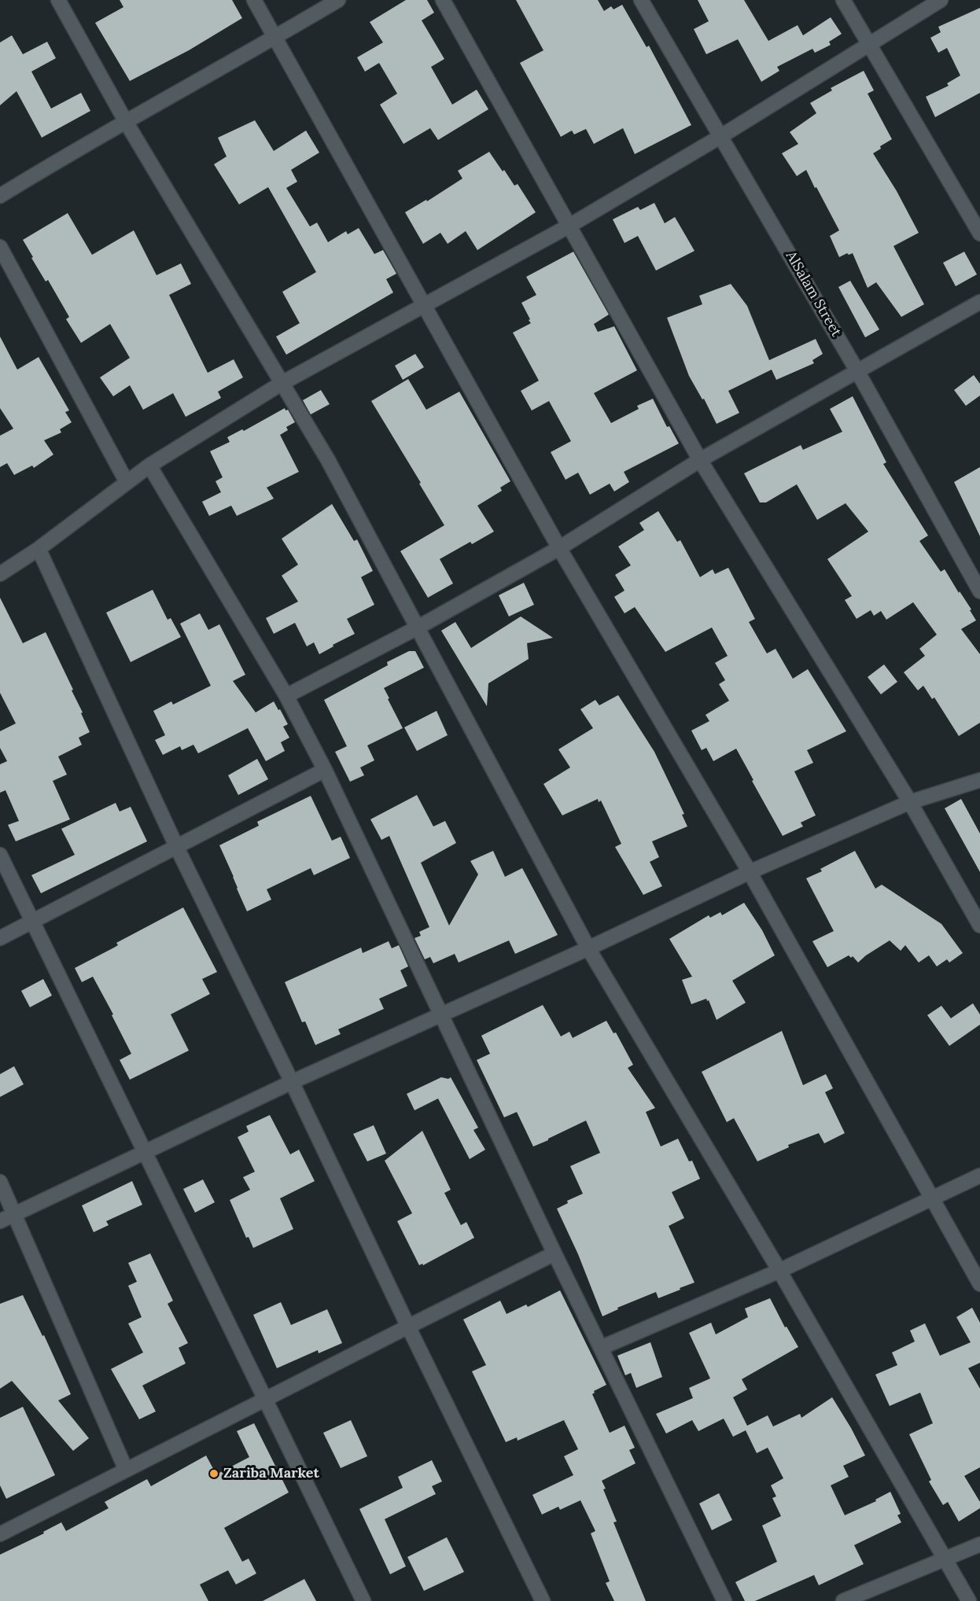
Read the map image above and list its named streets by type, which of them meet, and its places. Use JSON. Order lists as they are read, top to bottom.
{
  "streets": {
    "street": ["AlSalam Street"]
  },
  "places": ["Zariba Market"]
}
